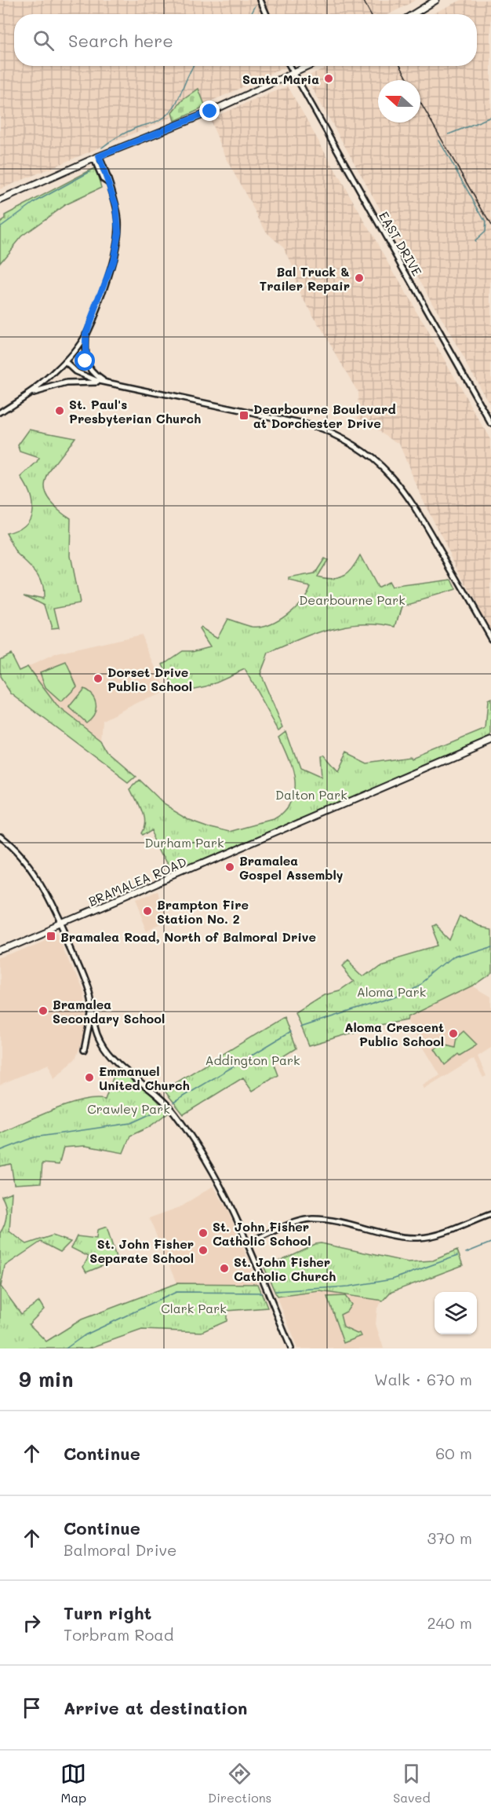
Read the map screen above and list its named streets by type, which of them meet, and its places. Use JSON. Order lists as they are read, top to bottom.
{
  "streets": {
    "main road": ["BRAMALEA ROAD"],
    "street": ["EAST DRIVE"]
  },
  "parks": [
    "Dearbourne Park",
    "Dalton Park",
    "Durham Park",
    "Aloma Park",
    "Addington Park",
    "Crawley Park",
    "Clark Park"
  ],
  "places": {
    "other": [
      "Santa Maria",
      "Bal Truck & Trailer Repair",
      "St. Paul's Presbyterian Church",
      "Dorset Drive Public School",
      "Bramalea Gospel Assembly",
      "Brampton Fire Station No. 2",
      "Bramalea Secondary School",
      "Aloma Crescent Public School",
      "Emmanuel United Church",
      "St. John Fisher Catholic School",
      "St. John Fisher Separate School",
      "St. John Fisher Catholic Church"
    ],
    "transit": ["Dearbourne Boulevard at Dorchester Drive", "Bramalea Road, North of Balmoral Drive"]
  },
  "north": "left",
  "page": {
    "search": "Search here",
    "heading": ["9 min", "Walk · 670 m"],
    "list": [
      ["Continue", "60 m"],
      ["Continue", "Balmoral Drive", "370 m"],
      ["Turn right", "Torbram Road", "240 m"],
      "Arrive at destination"
    ],
    "nav": ["Map", "Directions", "Saved"]
  }
}
